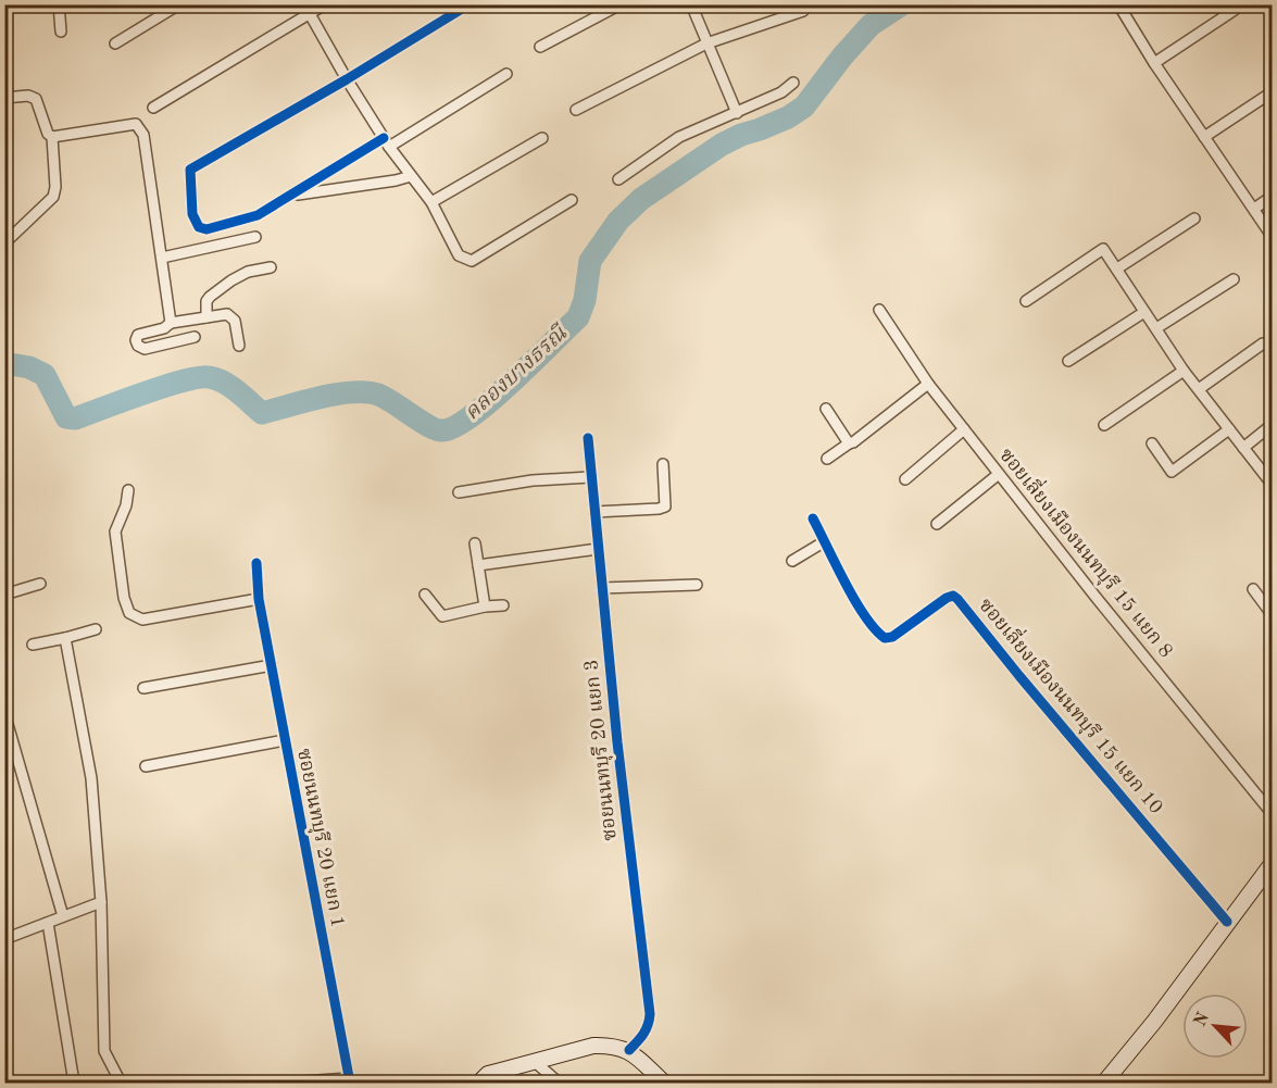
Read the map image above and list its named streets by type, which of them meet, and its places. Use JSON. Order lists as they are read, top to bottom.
{
  "streets": {
    "street": [
      "ซอยเลี่ยงเมืองนนทบุรี 15 แยก 8",
      "ซอยเลี่ยงเมืองนนทบุรี 15 แยก 10",
      "ซอยนนทบุรี 20 แยก 3",
      "ซอยนนทบุรี 20 แยก 1"
    ]
  },
  "water": ["คลองบางธรณี"],
  "north": "top left"
}
